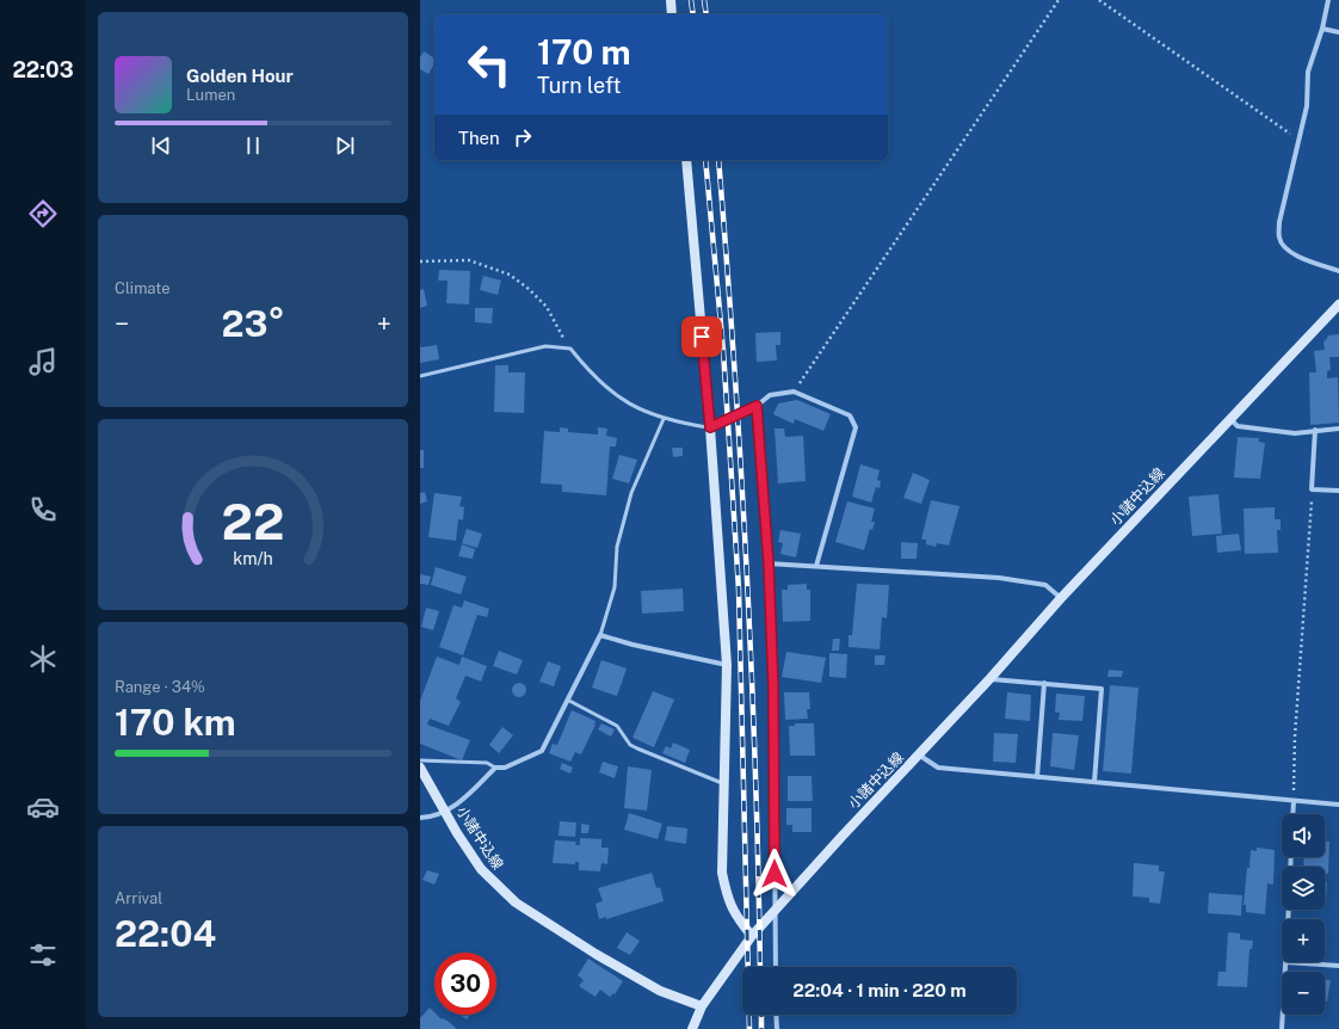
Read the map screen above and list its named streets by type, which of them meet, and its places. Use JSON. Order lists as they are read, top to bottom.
{
  "streets": {
    "main road": ["小諸中込線"]
  },
  "page": {
    "tabs": "22:03",
    "turn": ["170 m", "Turn left"],
    "song": ["Golden Hour", "Lumen"],
    "then": "Then",
    "tile": [
      "Climate",
      ["Range · 34%", "170 km"],
      ["Arrival", "22:04"]
    ],
    "heat": ["−", "23°", "+"],
    "map_buttons": ["+", "−"],
    "limit": "30",
    "trip": "22:04 · 1 min · 220 m",
    "gauge": ["22", "km/h"]
  }
}
